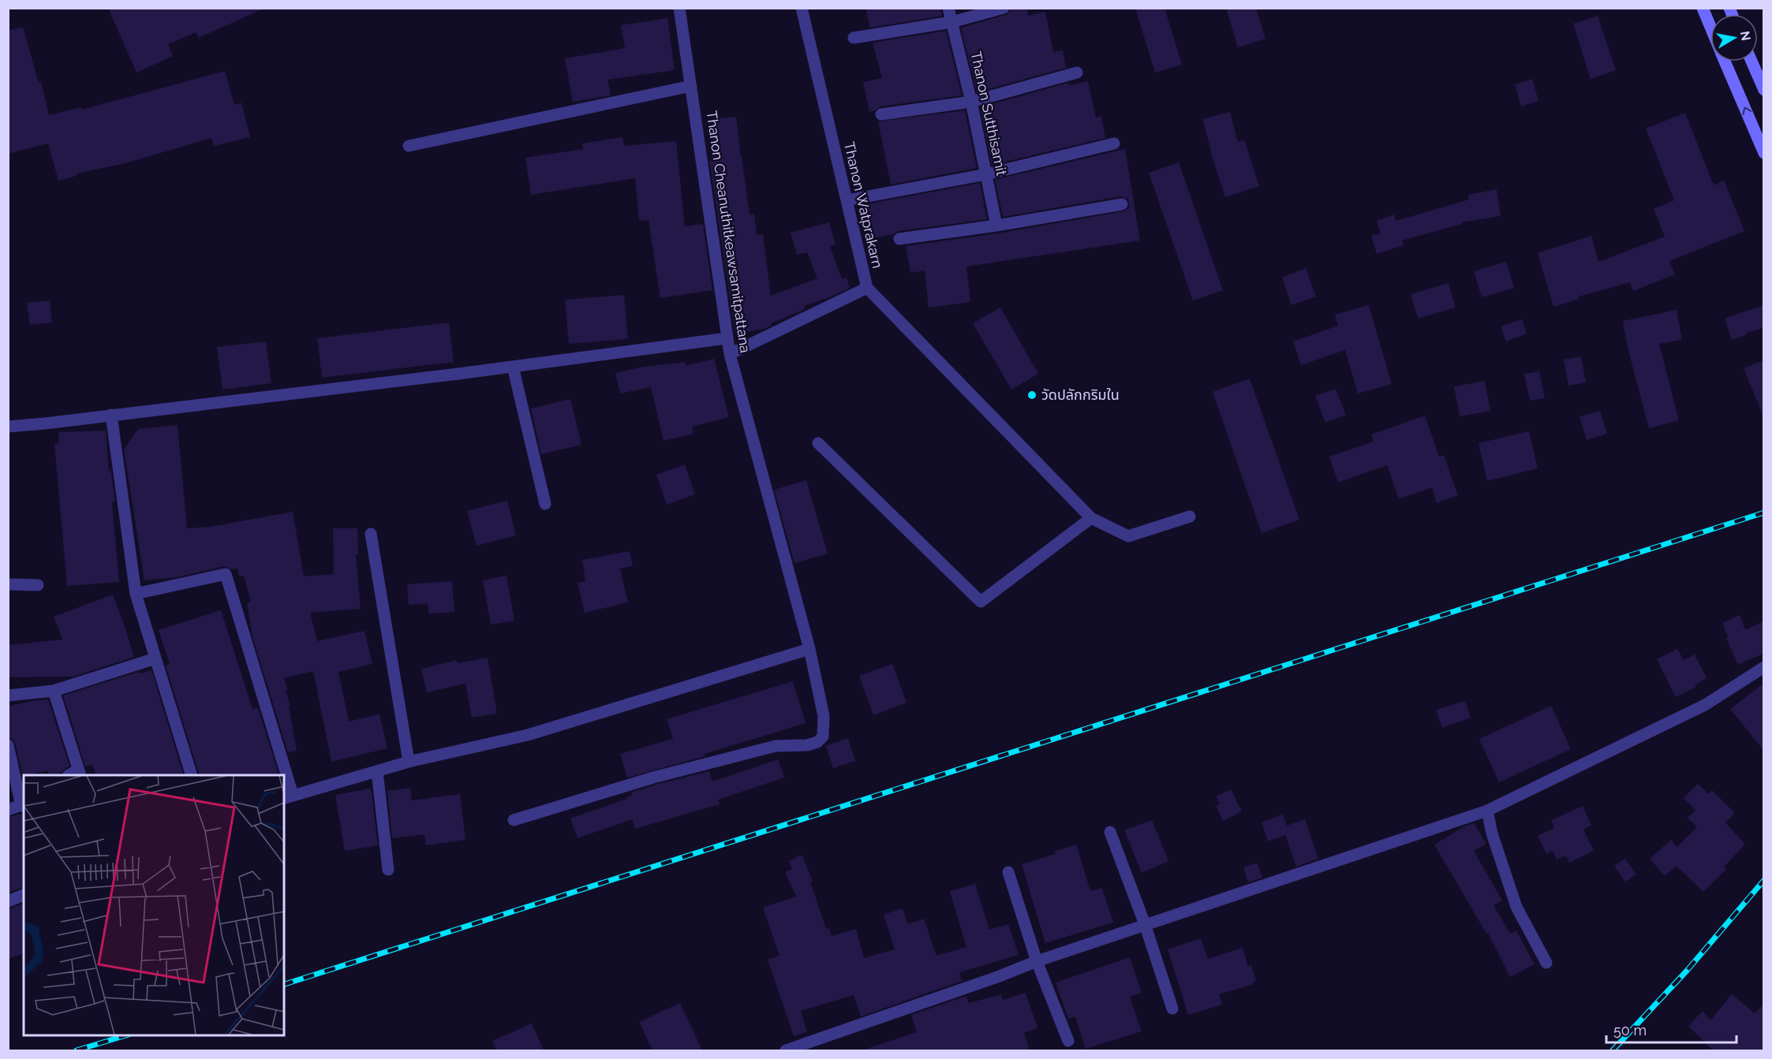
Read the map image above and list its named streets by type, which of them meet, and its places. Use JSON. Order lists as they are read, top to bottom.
{
  "streets": {
    "street": ["Thanon Sutthisamit", "Thanon Watprakarn", "Thanon Cheanuthitkeawsamitpattana"]
  },
  "crossings": [
    ["Thanon Watprakarn", "Thanon Cheanuthitkeawsamitpattana"]
  ],
  "places": ["วัดปลักกริมใน"],
  "scale_bar": "50 m",
  "north": "right"
}
